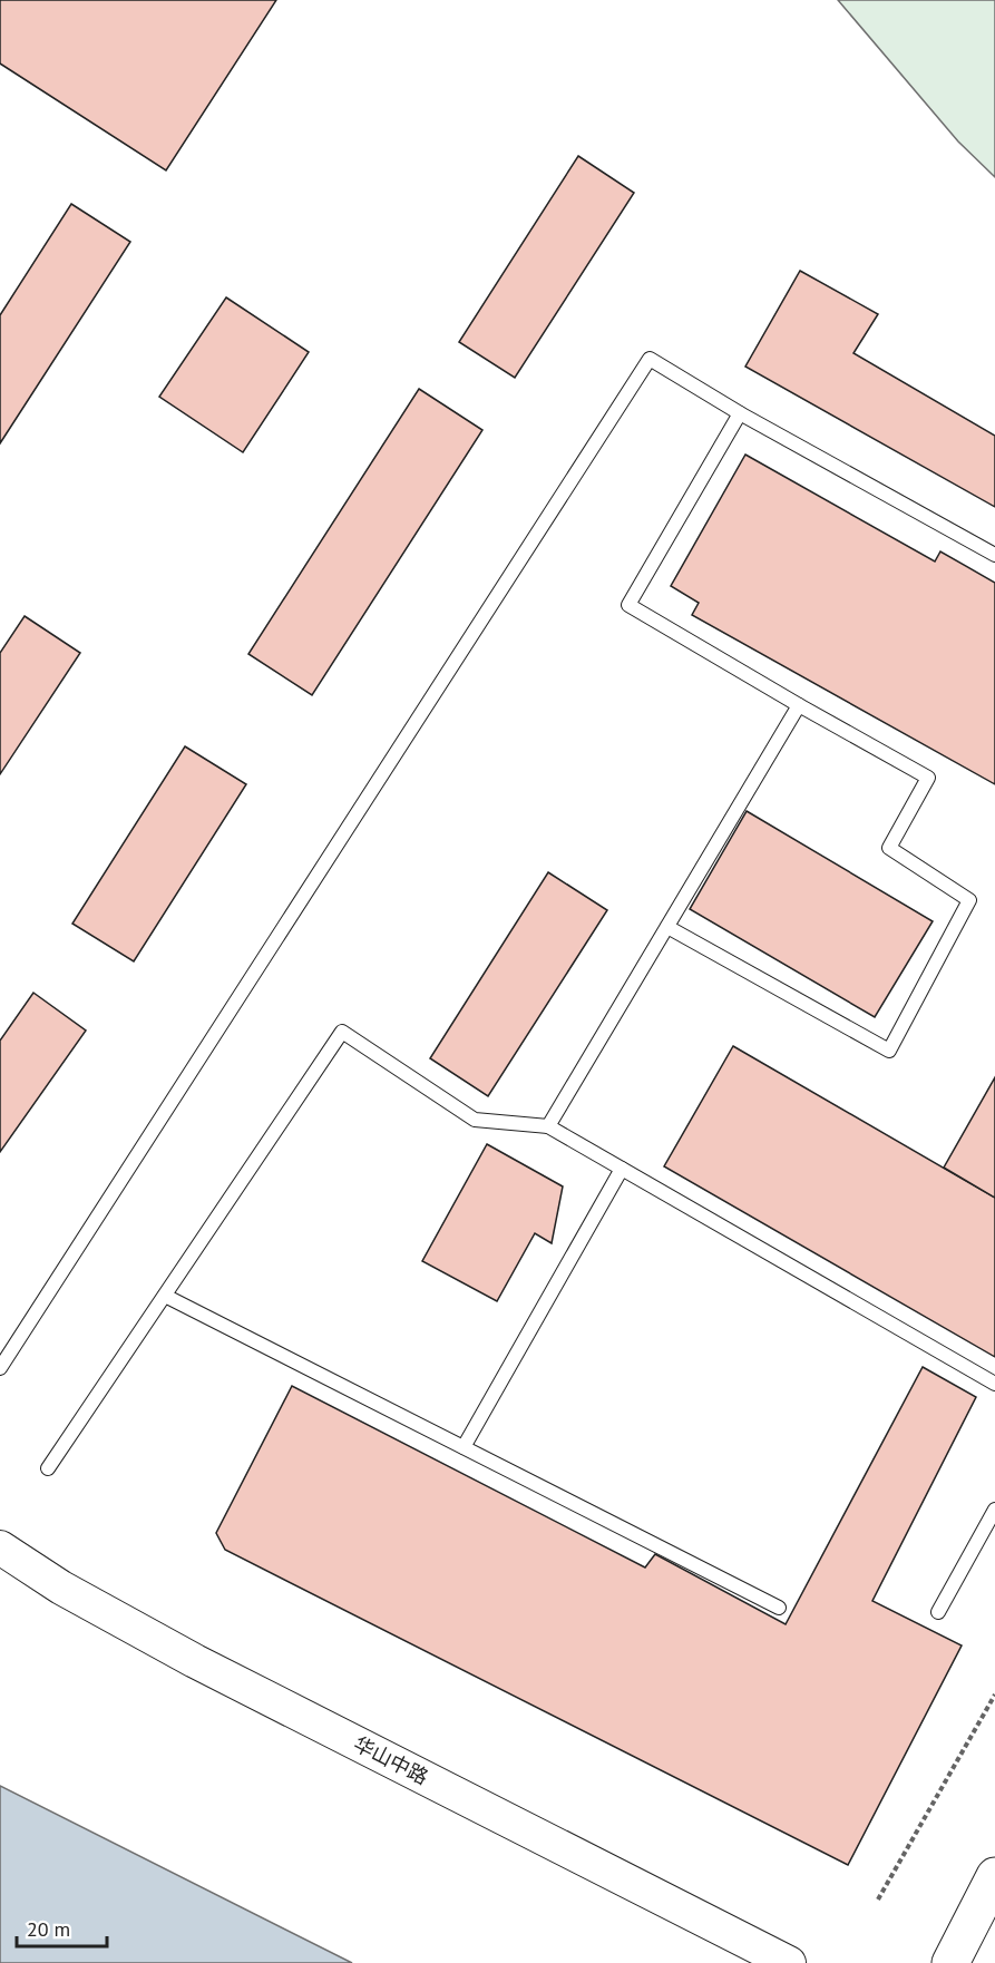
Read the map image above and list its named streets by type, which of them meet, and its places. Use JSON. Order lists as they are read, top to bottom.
{
  "streets": {
    "street": ["华山中路"]
  },
  "scale_bar": "20 m"
}
